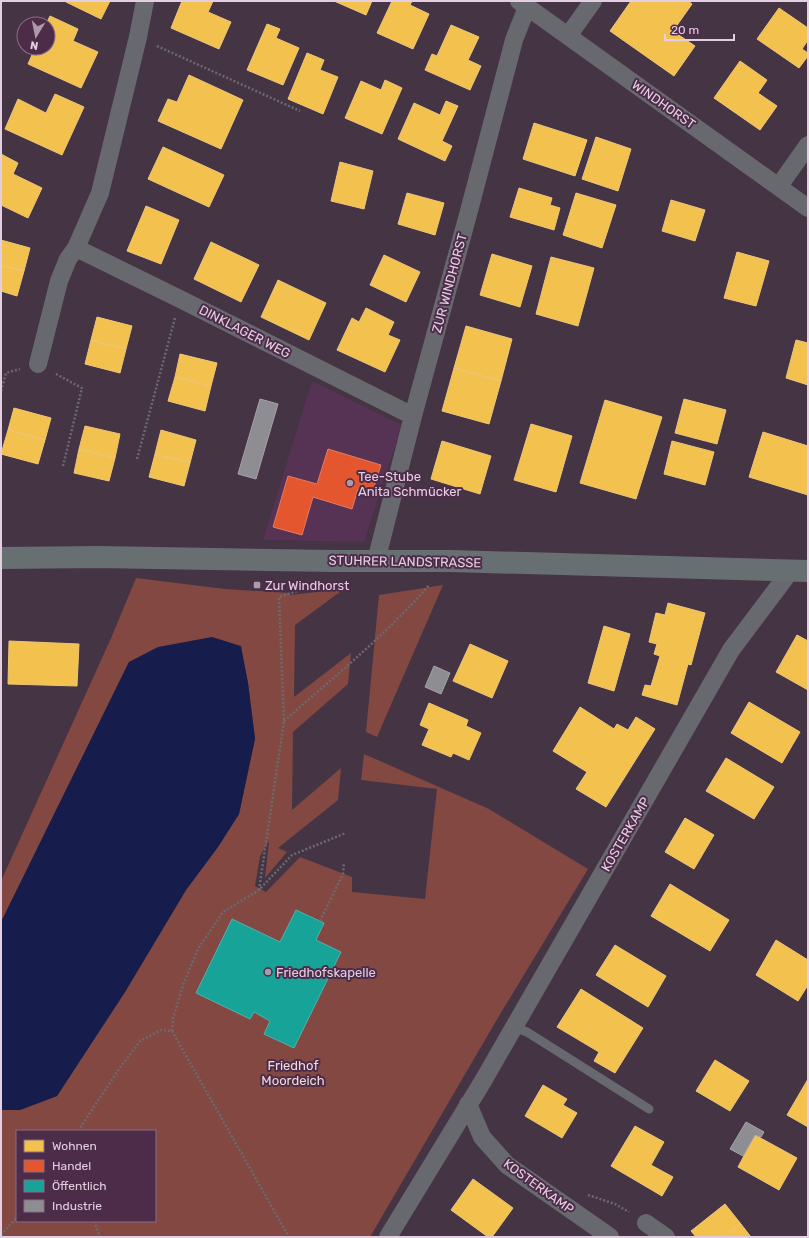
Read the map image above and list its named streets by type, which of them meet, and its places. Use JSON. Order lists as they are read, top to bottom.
{
  "streets": {
    "main road": ["STUHRER LANDSTRASSE"],
    "street": [
      "WINDHORST",
      "ZUR WINDHORST",
      "DINKLAGER WEG",
      "KOSTERKAMP"
    ]
  },
  "crossings": [
    ["WINDHORST", "ZUR WINDHORST"],
    ["ZUR WINDHORST", "DINKLAGER WEG"],
    ["ZUR WINDHORST", "STUHRER LANDSTRASSE"],
    ["STUHRER LANDSTRASSE", "KOSTERKAMP"]
  ],
  "parks": ["Friedhof Moordeich"],
  "places": {
    "other": ["Tee-Stube Anita Schmücker", "Friedhofskapelle"],
    "transit": ["Zur Windhorst"]
  },
  "legend": [
    "Wohnen",
    "Handel",
    "Öffentlich",
    "Industrie"
  ],
  "scale_bar": "20 m",
  "north": "bottom"
}
